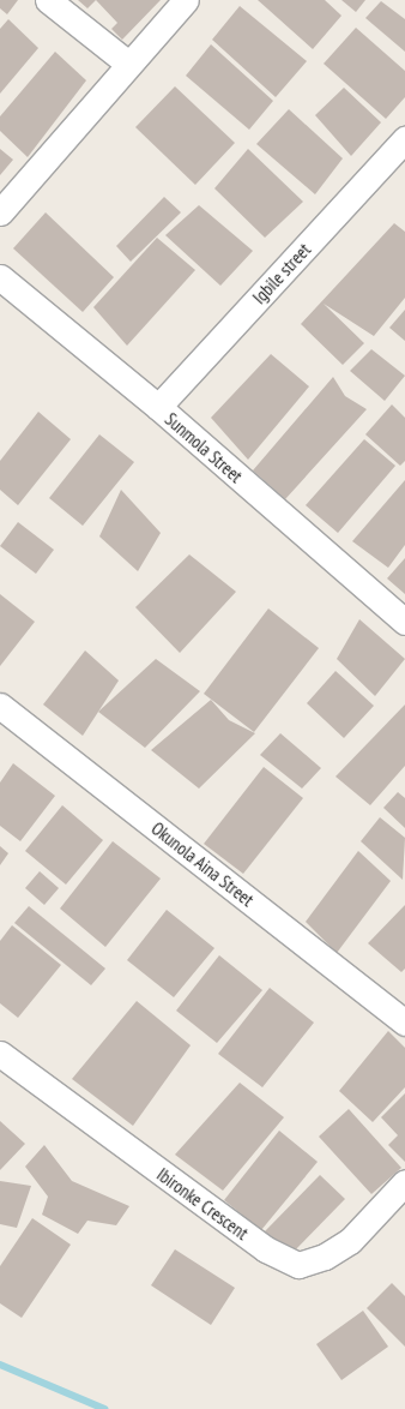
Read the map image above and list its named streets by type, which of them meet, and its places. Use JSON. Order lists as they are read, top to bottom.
{
  "streets": {
    "street": [
      "Igbile street",
      "Sunmola Street",
      "Okunola Aina Street",
      "Ibironke Crescent"
    ]
  },
  "crossings": [
    ["Igbile street", "Sunmola Street"]
  ]
}
